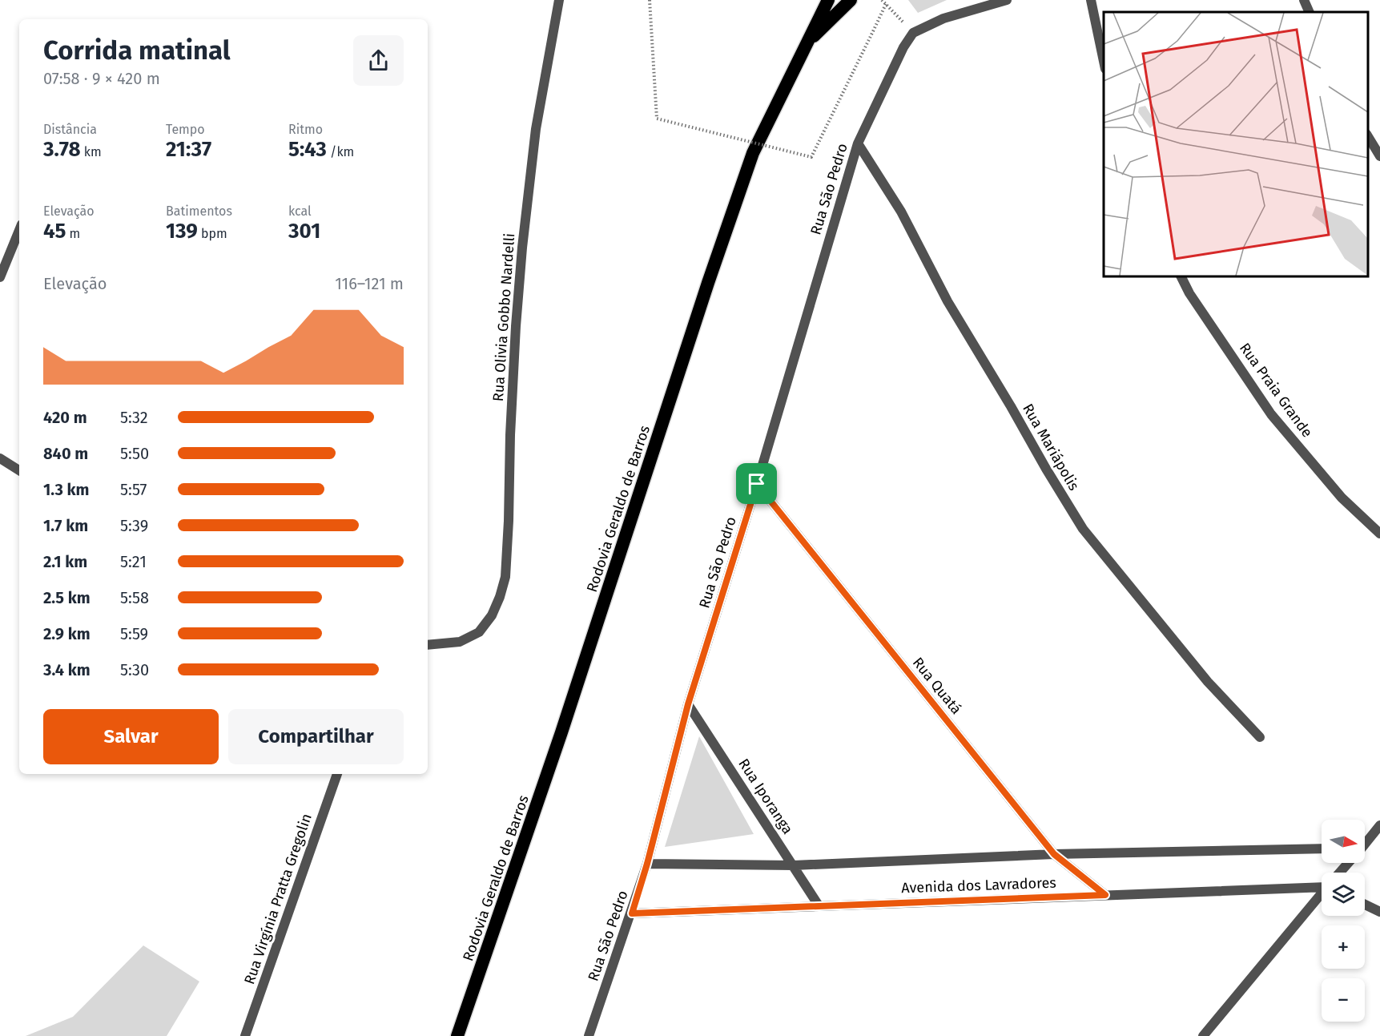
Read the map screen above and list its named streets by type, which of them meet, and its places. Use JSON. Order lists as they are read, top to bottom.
{
  "streets": {
    "highway": ["Rodovia Geraldo de Barros"],
    "street": [
      "Rua São Pedro",
      "Rua Olivia Gobbo Nardelli",
      "Rua Praia Grande",
      "Rua Mariápolis",
      "Rua Quatá",
      "Rua Iporanga",
      "Avenida dos Lavradores",
      "Rua Virgínia Pratta Gregolin"
    ]
  },
  "crossings": [
    ["Rua São Pedro", "Rua Mariápolis"],
    ["Rua São Pedro", "Rua Quatá"],
    ["Rua São Pedro", "Rua Iporanga"],
    ["Rua São Pedro", "Avenida dos Lavradores"],
    ["Rua Quatá", "Avenida dos Lavradores"],
    ["Rua Iporanga", "Avenida dos Lavradores"]
  ],
  "north": "right",
  "page": {
    "heading": ["Corrida matinal", "07:58 · 9 × 420 m"],
    "stats": [
      ["Distância", "3.78 km"],
      ["Tempo", "21:37"],
      ["Ritmo", "5:43 /km"],
      ["Elevação", "45 m"],
      ["Batimentos", "139 bpm"],
      ["kcal", "301"]
    ],
    "chart": ["Elevação", "116–121 m"],
    "list": [
      {
        "name": "420 m",
        "note": "5:32"
      },
      {
        "name": "840 m",
        "note": "5:50"
      },
      {
        "name": "1.3 km",
        "note": "5:57"
      },
      {
        "name": "1.7 km",
        "note": "5:39"
      },
      {
        "name": "2.1 km",
        "note": "5:21"
      },
      {
        "name": "2.5 km",
        "note": "5:58"
      },
      {
        "name": "2.9 km",
        "note": "5:59"
      },
      {
        "name": "3.4 km",
        "note": "5:30"
      }
    ],
    "buttons": ["Salvar", "Compartilhar"],
    "map_buttons": ["+", "−"]
  }
}
